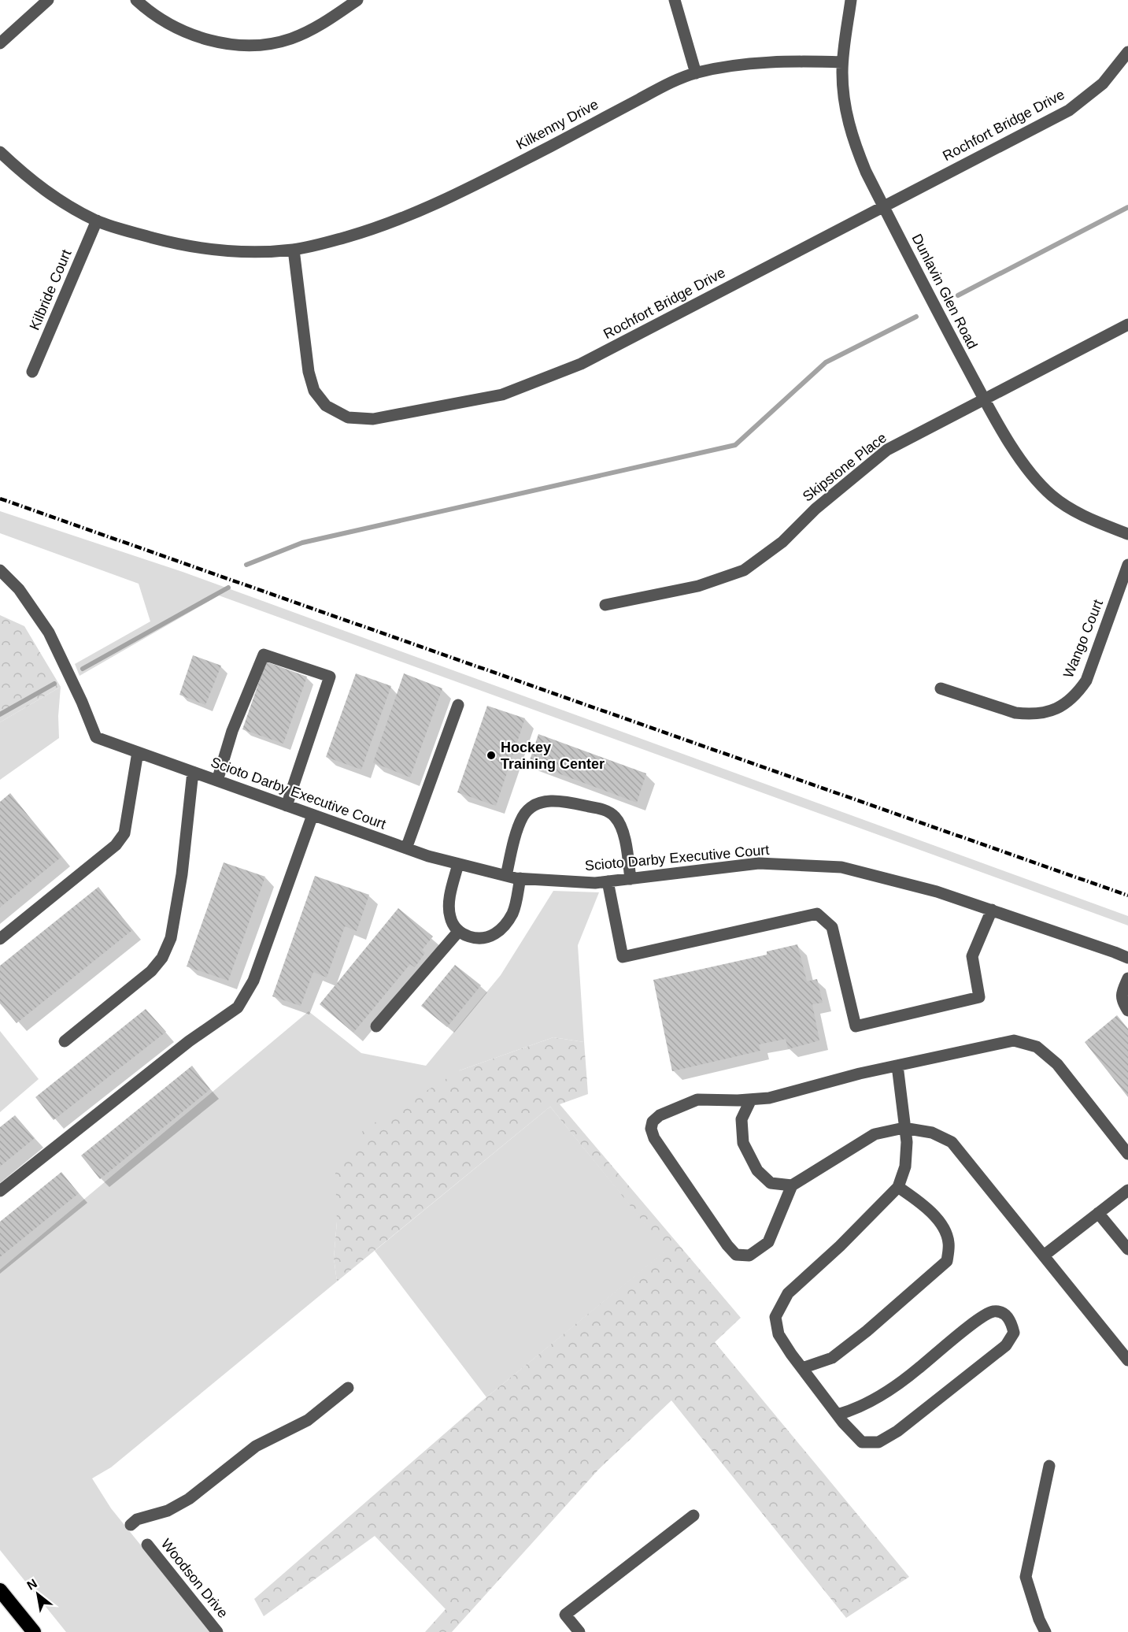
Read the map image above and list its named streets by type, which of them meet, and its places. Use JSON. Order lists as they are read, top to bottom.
{
  "streets": {
    "street": [
      "Kilkenny Drive",
      "Rochfort Bridge Drive",
      "Kilbride Court",
      "Dunlavin Glen Road",
      "Skipstone Place",
      "Wango Court",
      "Scioto Darby Executive Court",
      "Woodson Drive"
    ]
  },
  "crossings": [
    ["Kilkenny Drive", "Rochfort Bridge Drive"],
    ["Kilkenny Drive", "Kilbride Court"],
    ["Kilkenny Drive", "Dunlavin Glen Road"],
    ["Rochfort Bridge Drive", "Dunlavin Glen Road"],
    ["Dunlavin Glen Road", "Skipstone Place"]
  ],
  "places": ["Hockey Training Center"],
  "north": "top left"
}
